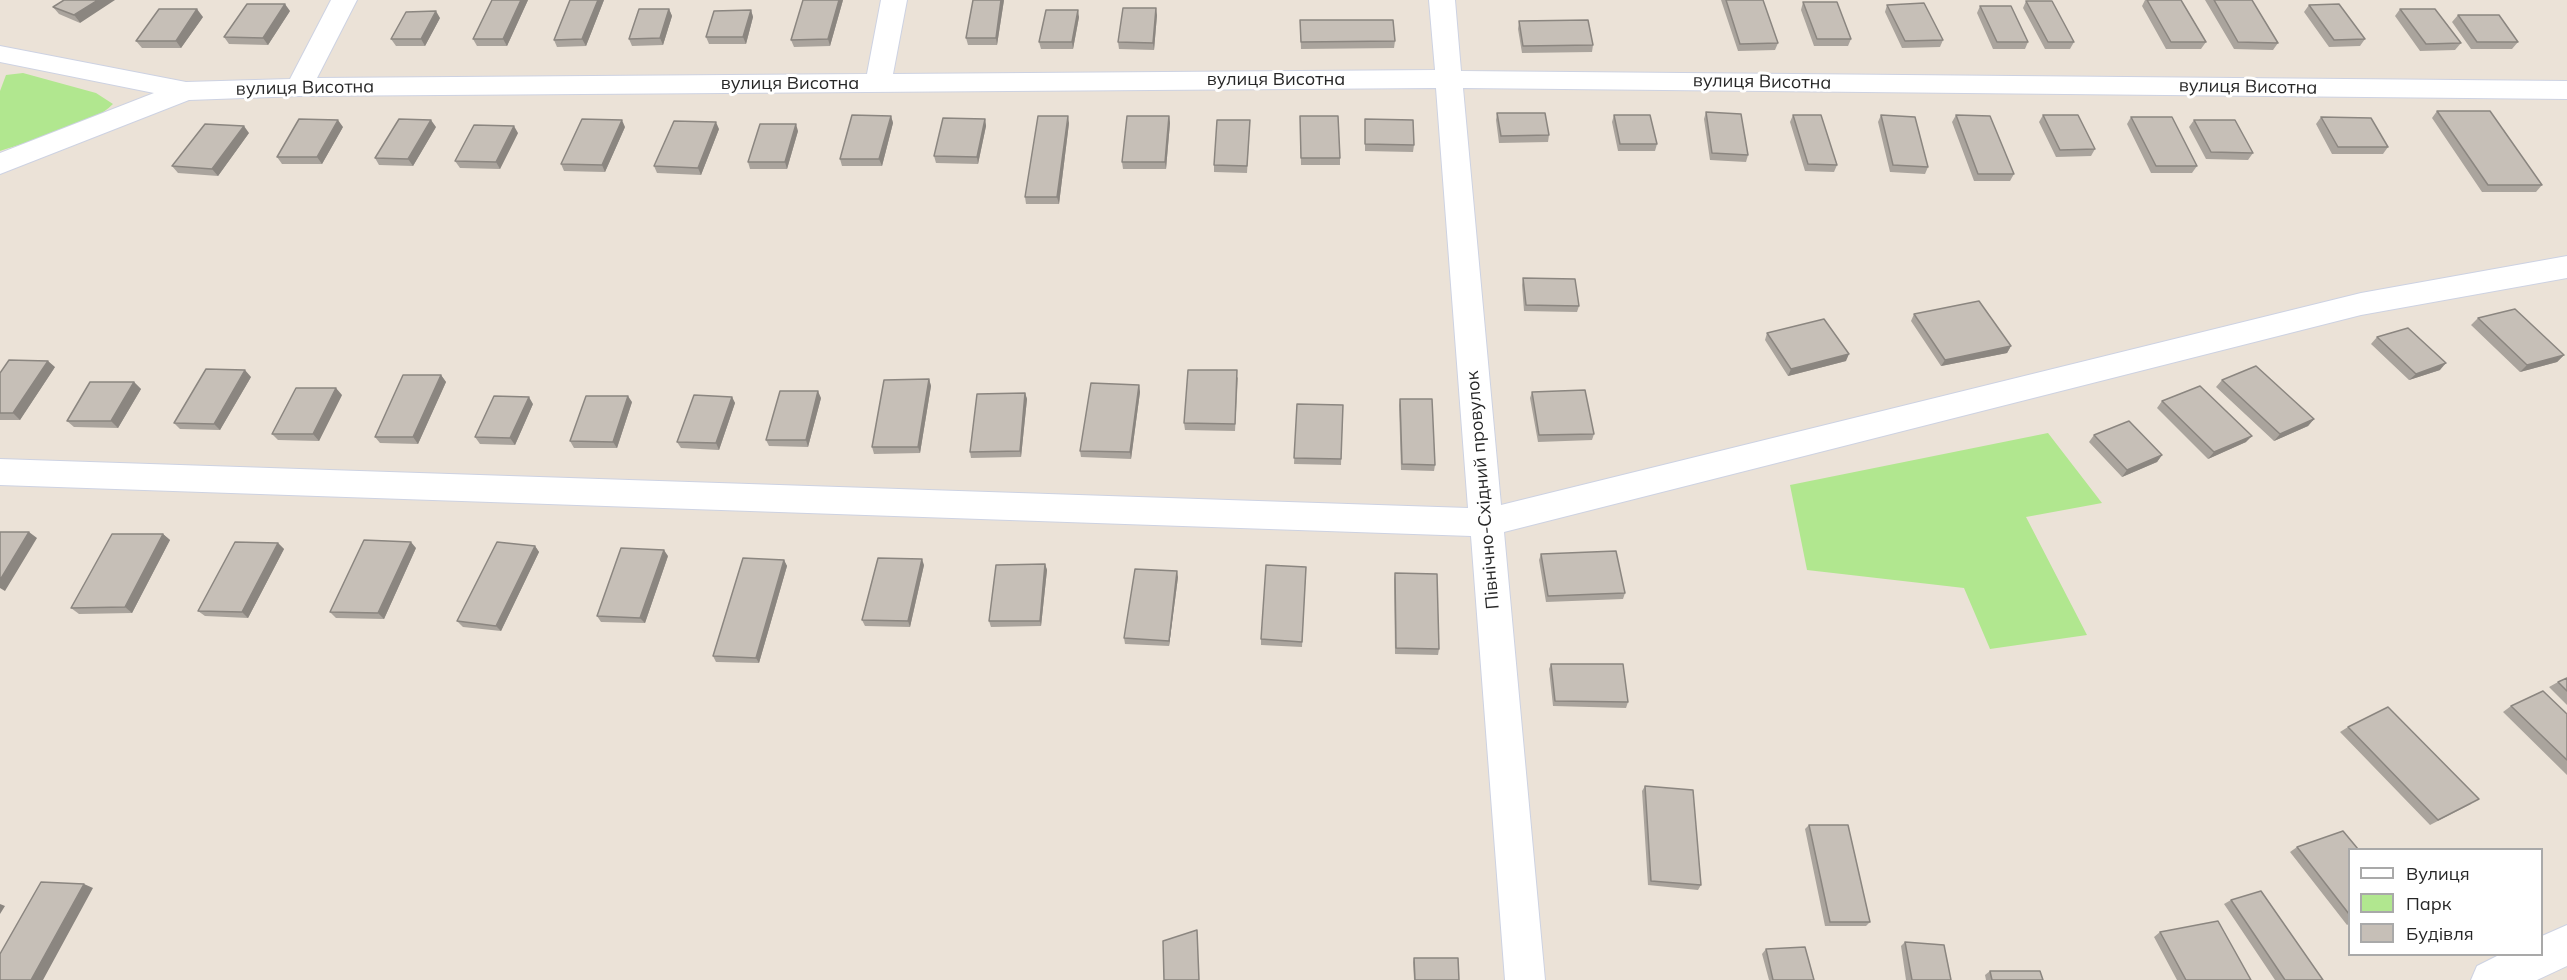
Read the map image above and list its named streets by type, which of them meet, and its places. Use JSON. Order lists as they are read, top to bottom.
{
  "streets": {
    "street": ["вулиця Висотна", "Північно-Східний провулок"]
  },
  "crossings": [
    ["вулиця Висотна", "Північно-Східний провулок"]
  ],
  "legend": ["Вулиця", "Парк", "Будівля"]
}
